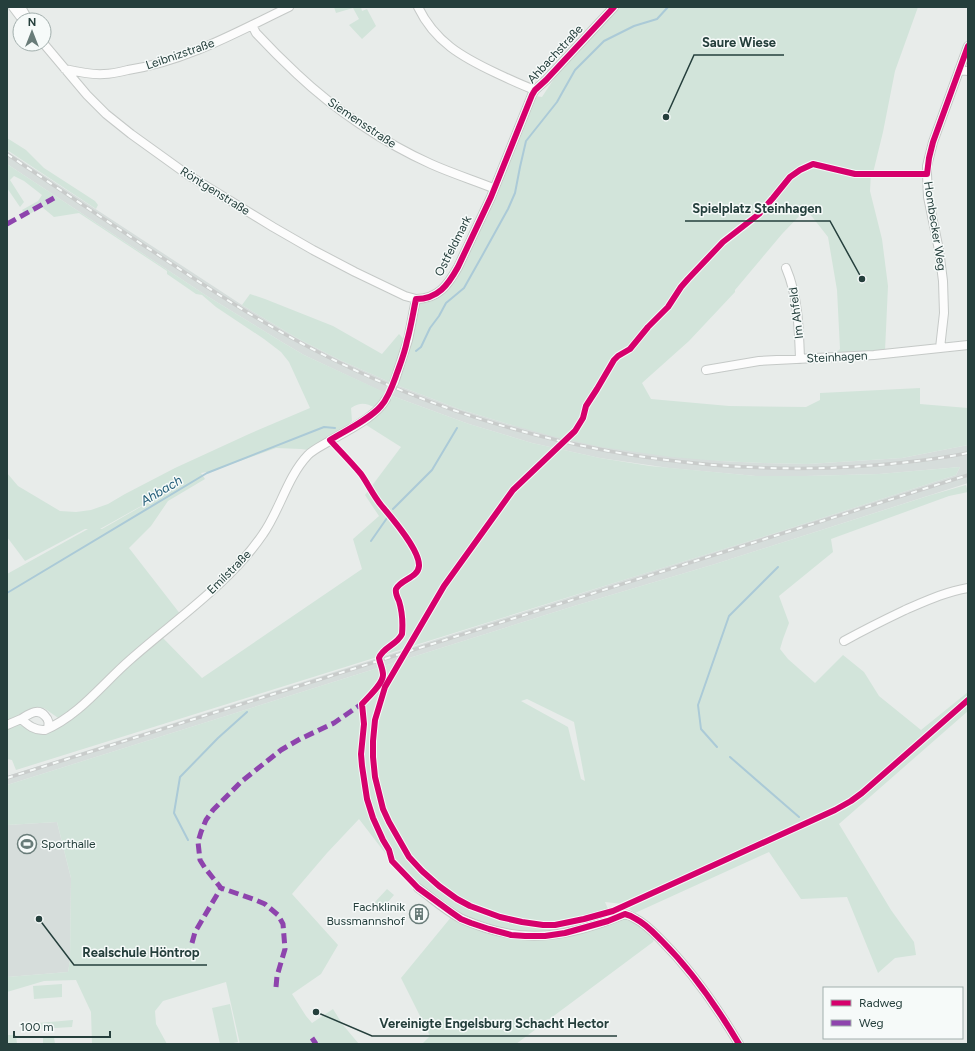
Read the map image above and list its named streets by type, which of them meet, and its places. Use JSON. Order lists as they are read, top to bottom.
{
  "streets": {
    "street": [
      "Leibnizstraße",
      "Ahbachstraße",
      "Siemensstraße",
      "Röntgenstraße",
      "Hombecker Weg",
      "Ostfeldmark",
      "Im Ahfeld",
      "Steinhagen",
      "Emilstraße"
    ]
  },
  "crossings": [
    ["Leibnizstraße", "Siemensstraße"],
    ["Leibnizstraße", "Röntgenstraße"],
    ["Ahbachstraße", "Siemensstraße"],
    ["Ahbachstraße", "Ostfeldmark"],
    ["Siemensstraße", "Ostfeldmark"],
    ["Röntgenstraße", "Ostfeldmark"],
    ["Hombecker Weg", "Steinhagen"],
    ["Im Ahfeld", "Steinhagen"]
  ],
  "water": ["Ahbach"],
  "places": {
    "other": [
      "Saure Wiese",
      "Spielplatz Steinhagen",
      "Realschule Höntrop",
      "Vereinigte Engelsburg Schacht Hector"
    ],
    "sports": ["Sporthalle"],
    "building": ["Fachklinik Bussmannshof"]
  },
  "legend": ["Radweg", "Weg"],
  "scale_bar": "100 m",
  "north": "top"
}
